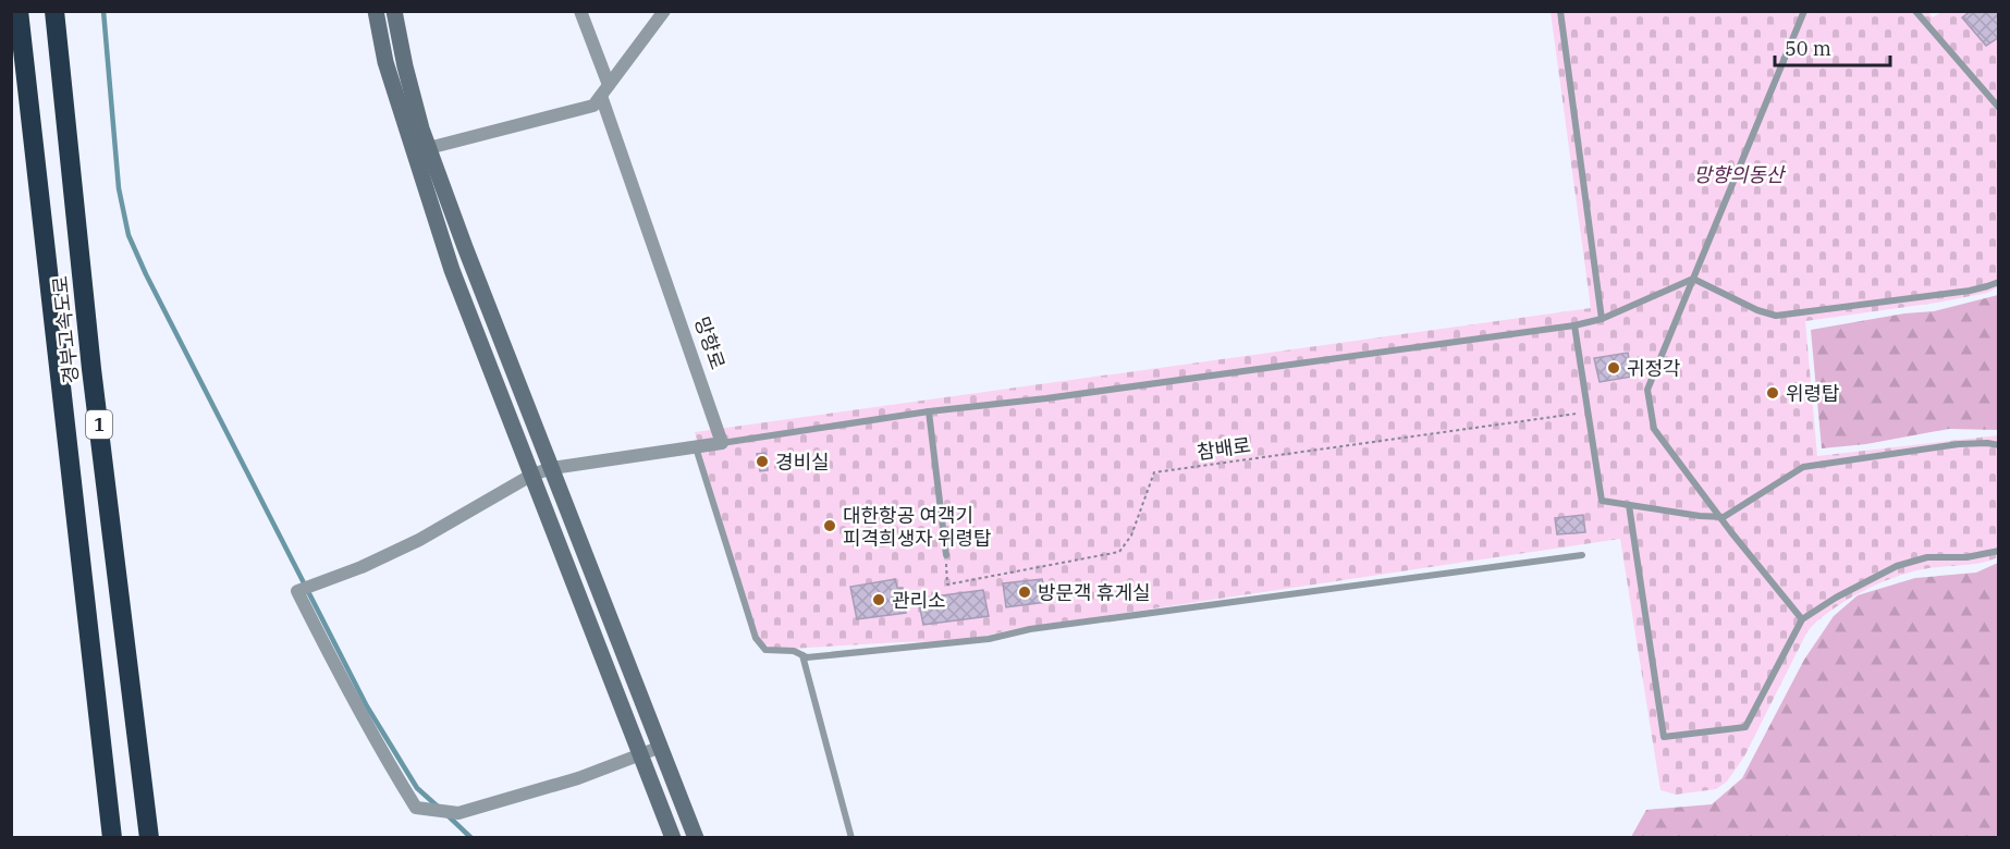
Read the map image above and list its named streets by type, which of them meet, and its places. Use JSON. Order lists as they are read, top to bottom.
{
  "streets": {
    "highway": ["경부고속도로", "1"],
    "street": ["망향로"],
    "path": ["참배로"]
  },
  "parks": ["망향의동산"],
  "places": [
    "귀정각",
    "위령탑",
    "경비실",
    "대한항공 여객기 피격희생자 위령탑",
    "방문객 휴게실",
    "관리소"
  ],
  "scale_bar": "50 m"
}
